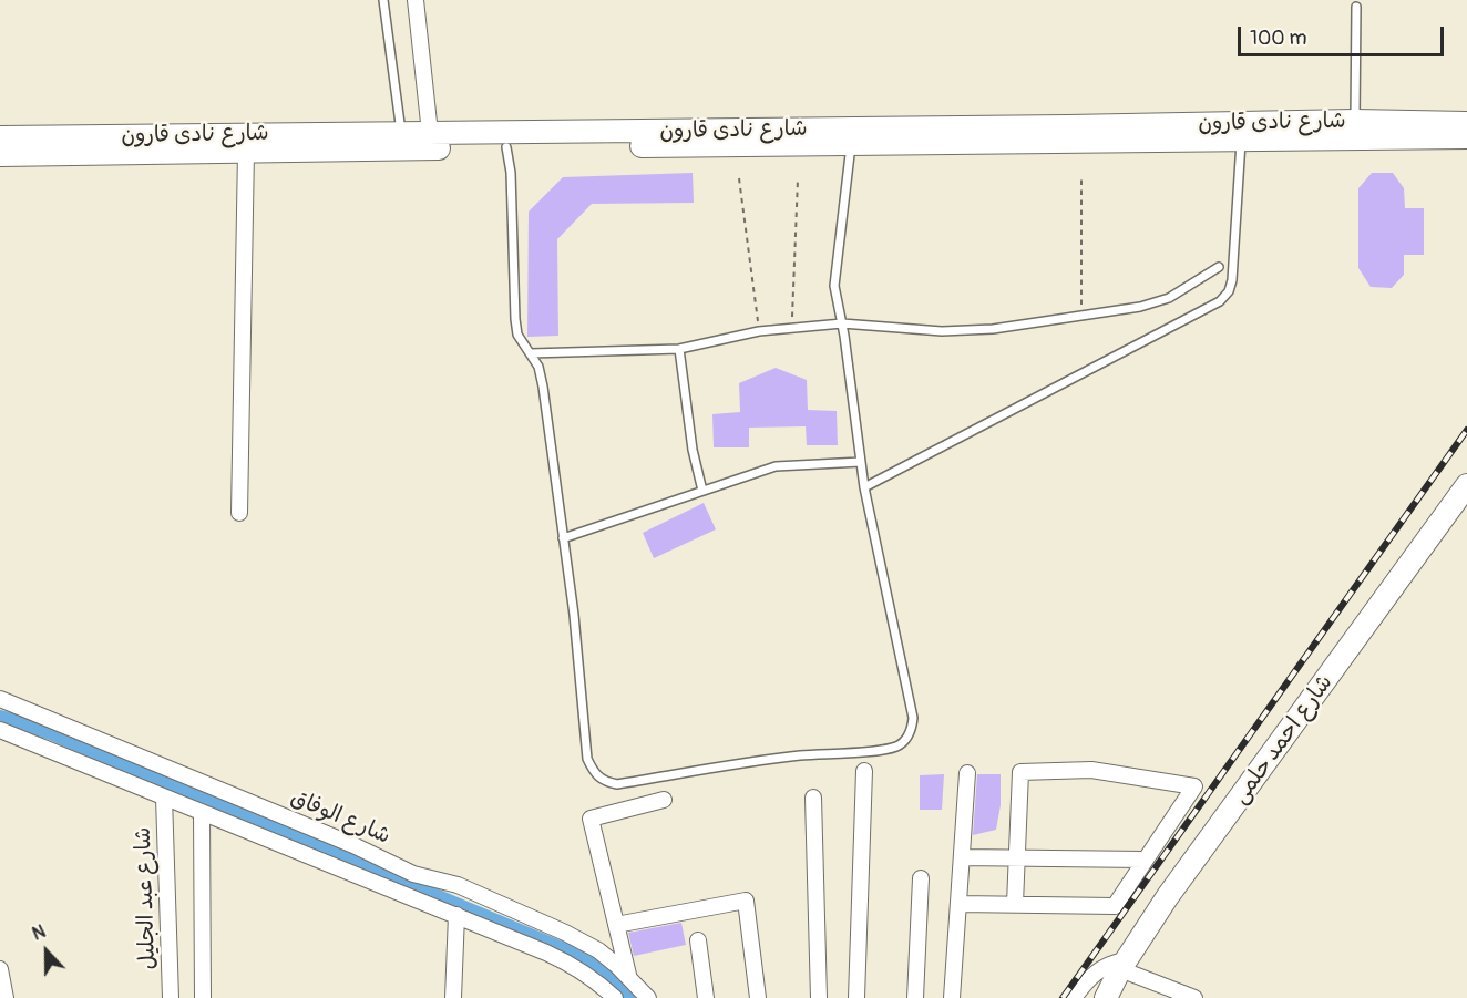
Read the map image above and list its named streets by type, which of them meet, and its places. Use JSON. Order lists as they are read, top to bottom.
{
  "streets": {
    "main road": ["شارع نادى قارون", "شارع احمد حلمى"],
    "street": ["شارع الوفاق", "شارع عبد الجليل"]
  },
  "scale_bar": "100 m",
  "north": "top"
}
